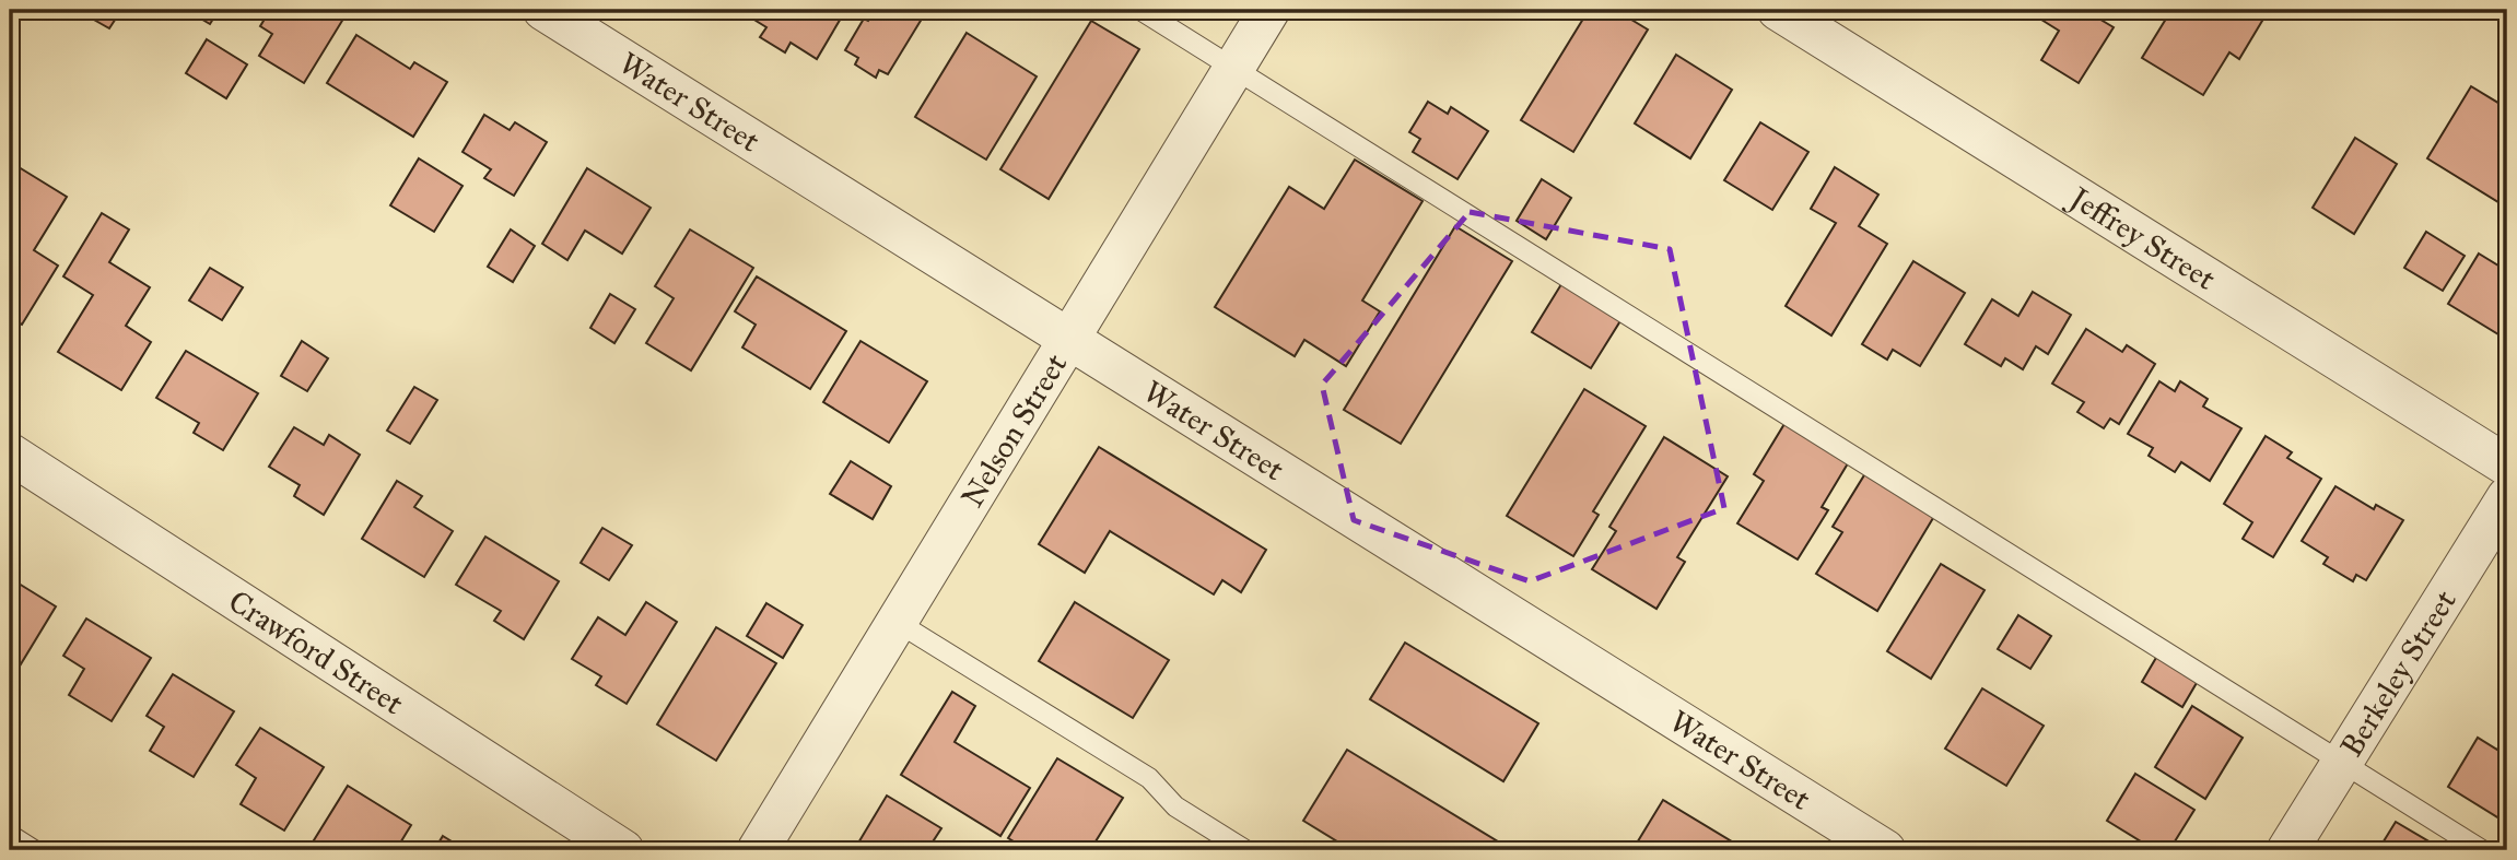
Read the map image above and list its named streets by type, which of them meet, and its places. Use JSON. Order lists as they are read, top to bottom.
{
  "streets": {
    "street": [
      "Water Street",
      "Jeffrey Street",
      "Nelson Street",
      "Crawford Street",
      "Berkeley Street"
    ]
  },
  "crossings": [
    ["Water Street", "Nelson Street"]
  ]
}
